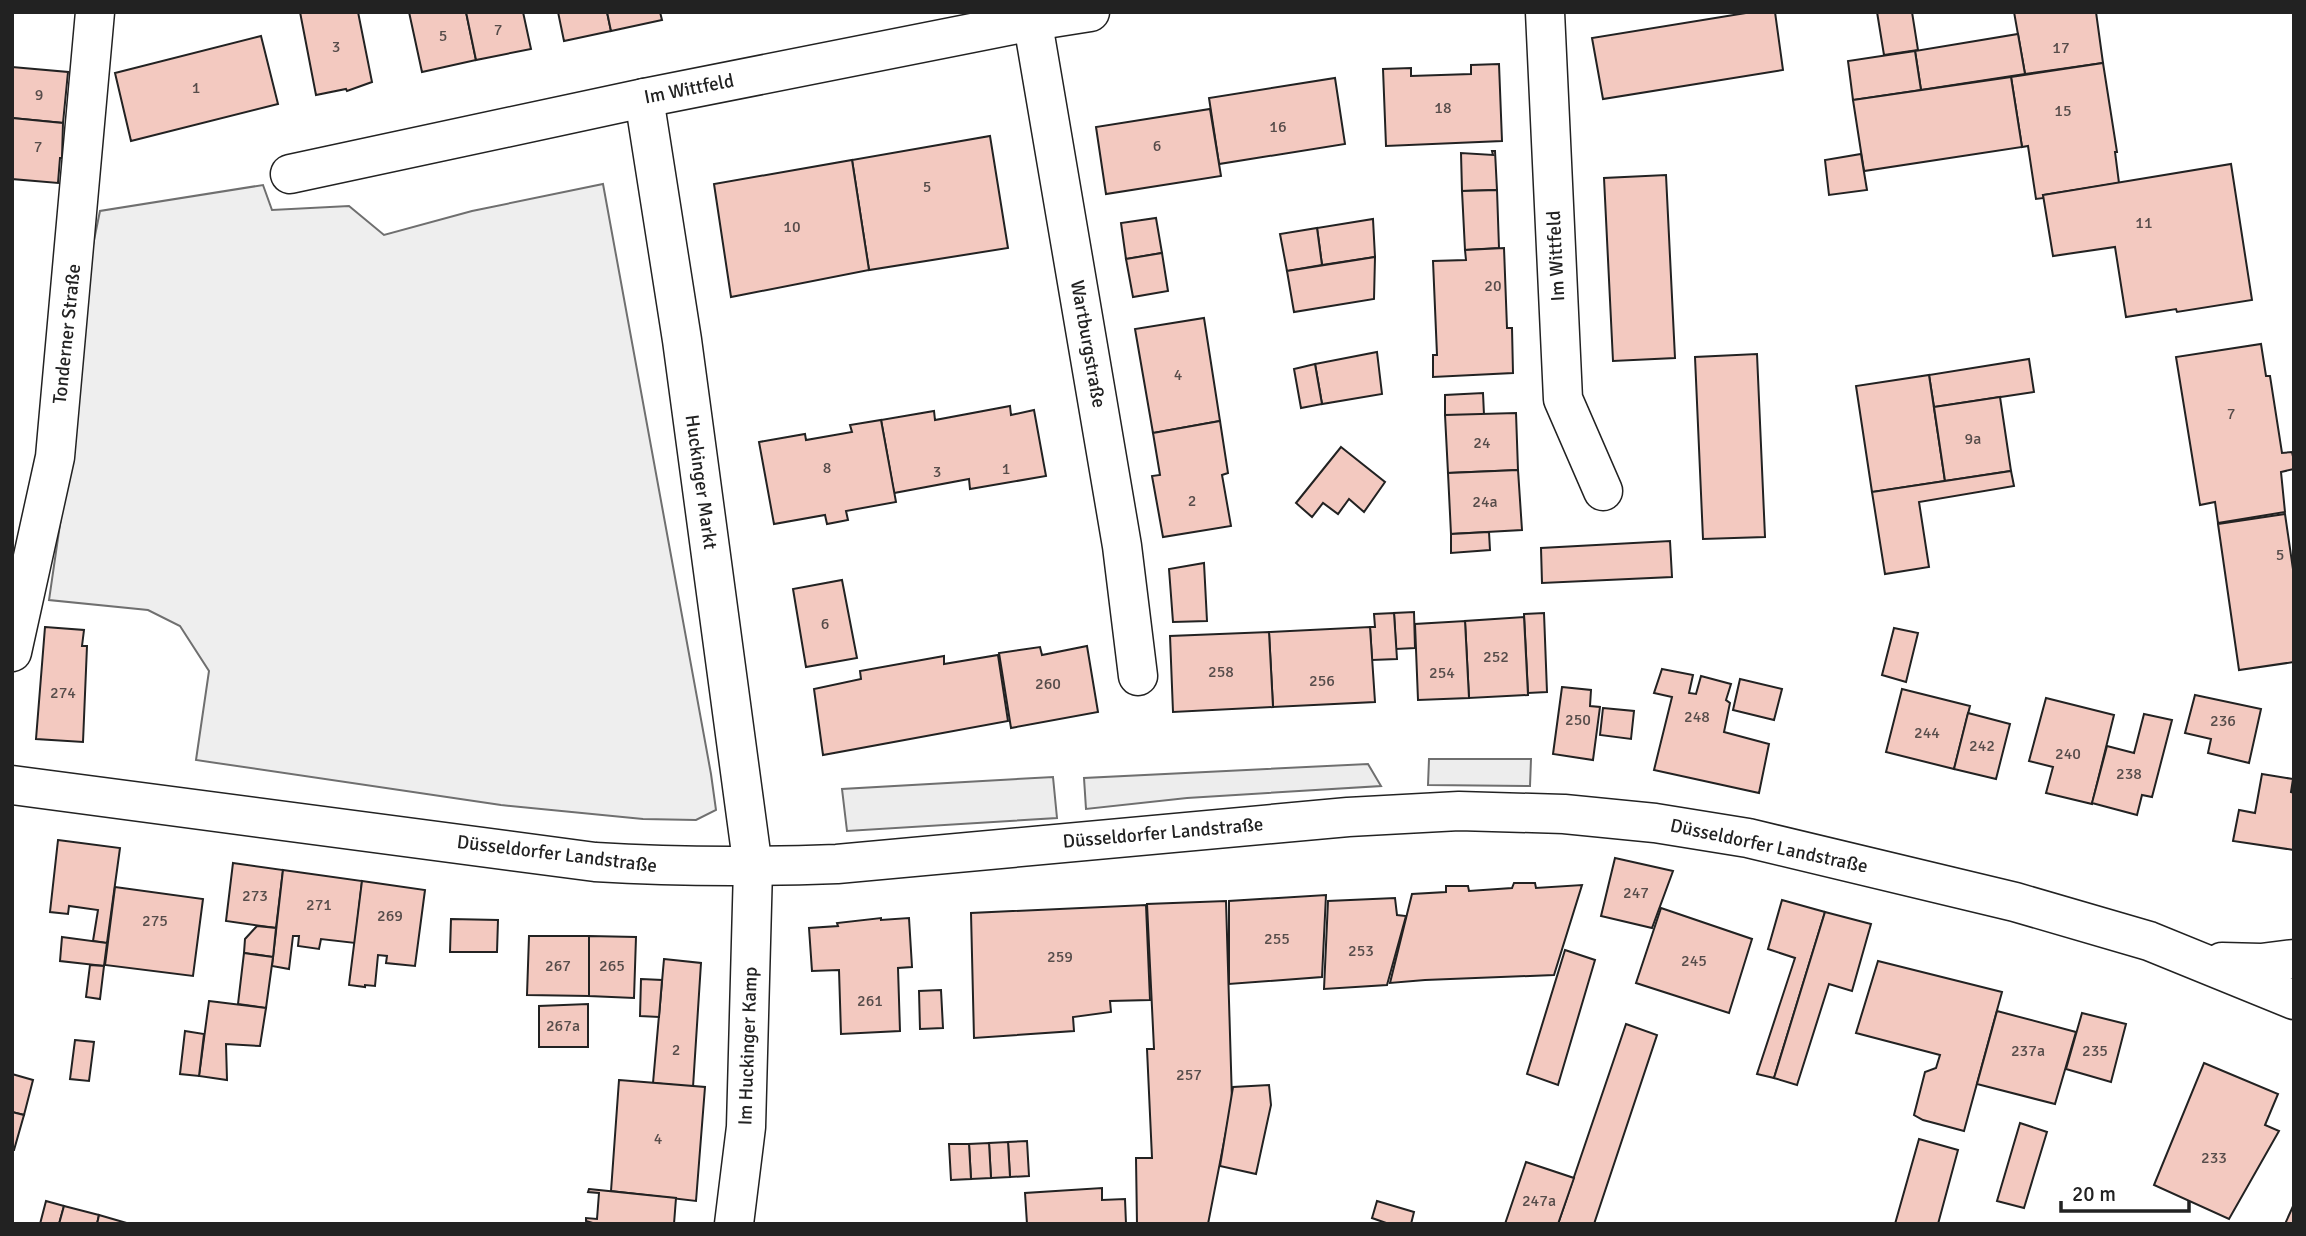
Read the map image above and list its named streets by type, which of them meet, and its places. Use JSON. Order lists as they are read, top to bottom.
{
  "streets": {
    "street": [
      "Im Wittfeld",
      "Tonderner Straße",
      "Wartburgstraße",
      "Huckinger Markt",
      "Düsseldorfer Landstraße",
      "Im Huckinger Kamp"
    ]
  },
  "crossings": [
    ["Im Wittfeld", "Wartburgstraße"],
    ["Im Wittfeld", "Huckinger Markt"],
    ["Huckinger Markt", "Düsseldorfer Landstraße"],
    ["Huckinger Markt", "Im Huckinger Kamp"],
    ["Düsseldorfer Landstraße", "Im Huckinger Kamp"]
  ],
  "house_numbers": [
    "7",
    "5",
    "3",
    "17",
    "1",
    "9",
    "18",
    "15",
    "16",
    "6",
    "7",
    "5",
    "11",
    "10",
    "20",
    "4",
    "7",
    "9a",
    "24",
    "8",
    "1",
    "3",
    "2",
    "24a",
    "5",
    "6",
    "252",
    "258",
    "254",
    "256",
    "260",
    "274",
    "248",
    "250",
    "236",
    "244",
    "242",
    "240",
    "238",
    "247",
    "273",
    "271",
    "269",
    "275",
    "255",
    "253",
    "259",
    "245",
    "267",
    "265",
    "261",
    "267a",
    "2",
    "237a",
    "235",
    "257",
    "4",
    "233",
    "247a"
  ],
  "scale_bar": "20 m"
}
